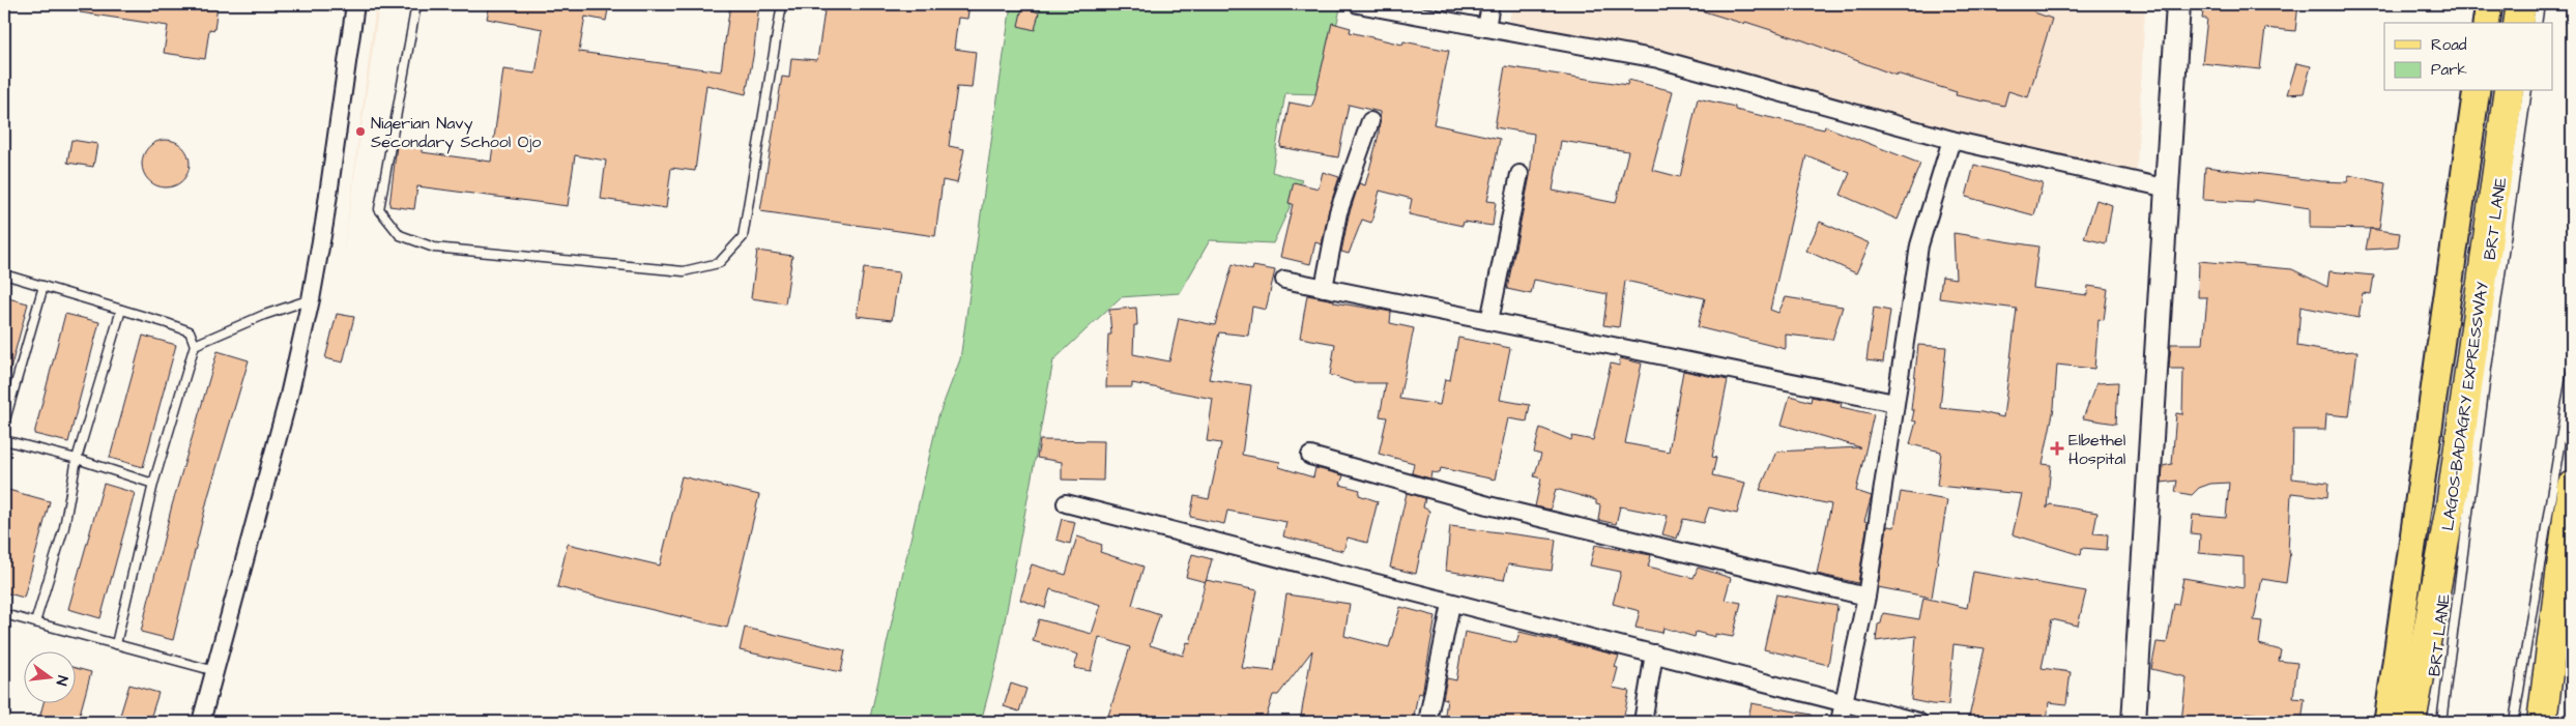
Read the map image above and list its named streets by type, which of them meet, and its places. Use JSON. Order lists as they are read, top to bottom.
{
  "streets": {
    "highway": ["LAGOS-BADAGRY EXPRESSWAY"],
    "lane": ["BRT LANE"]
  },
  "places": {
    "other": ["Nigerian Navy Secondary School Ojo"],
    "health": ["Elbethel Hospital"]
  },
  "legend": ["Road", "Park"],
  "north": "right"
}
